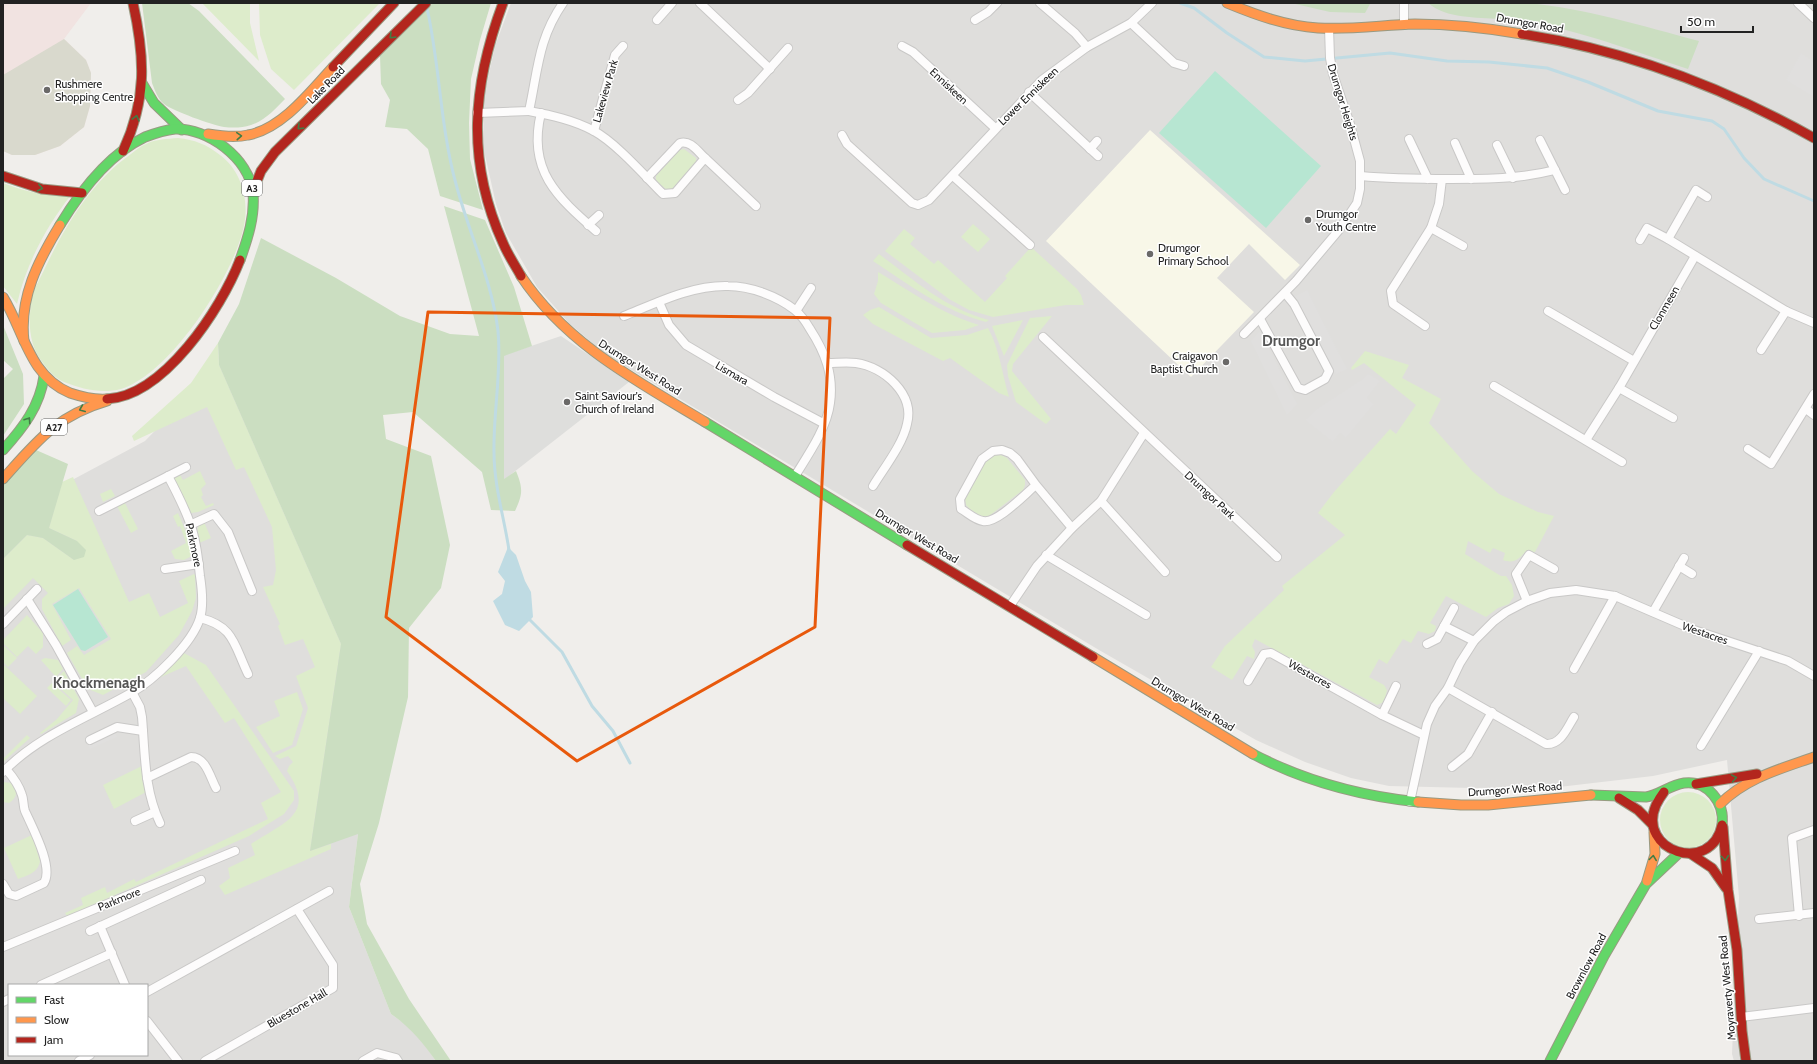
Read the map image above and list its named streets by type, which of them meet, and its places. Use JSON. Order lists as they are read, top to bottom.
{
  "streets": {
    "main road": [
      "Drumgor Road",
      "Lake Road",
      "A3",
      "Drumgor West Road",
      "A27",
      "Brownlow Road",
      "Moyraverty West Road"
    ],
    "street": [
      "Enniskeen",
      "Lakeview Park",
      "Lower Enniskeen",
      "Drumgor Heights",
      "Clonmeen",
      "Lismara",
      "Drumgor Park",
      "Parkmore",
      "Westacres",
      "Bluestone Hall"
    ]
  },
  "crossings": [
    ["Drumgor Road", "Drumgor Heights"],
    ["Lake Road", "A3"],
    ["Enniskeen", "Lower Enniskeen"],
    ["Lakeview Park", "Drumgor West Road"],
    ["A3", "A27"],
    ["Drumgor West Road", "Westacres"],
    ["Drumgor West Road", "Brownlow Road"],
    ["Drumgor West Road", "Moyraverty West Road"],
    ["Brownlow Road", "Moyraverty West Road"]
  ],
  "districts": ["Drumgor", "Knockmenagh"],
  "places": [
    "Rushmere Shopping Centre",
    "Drumgor Youth Centre",
    "Drumgor Primary School",
    "Craigavon Baptist Church",
    "Saint Saviour's Church of Ireland"
  ],
  "legend": ["Fast", "Slow", "Jam"],
  "scale_bar": "50 m"
}
